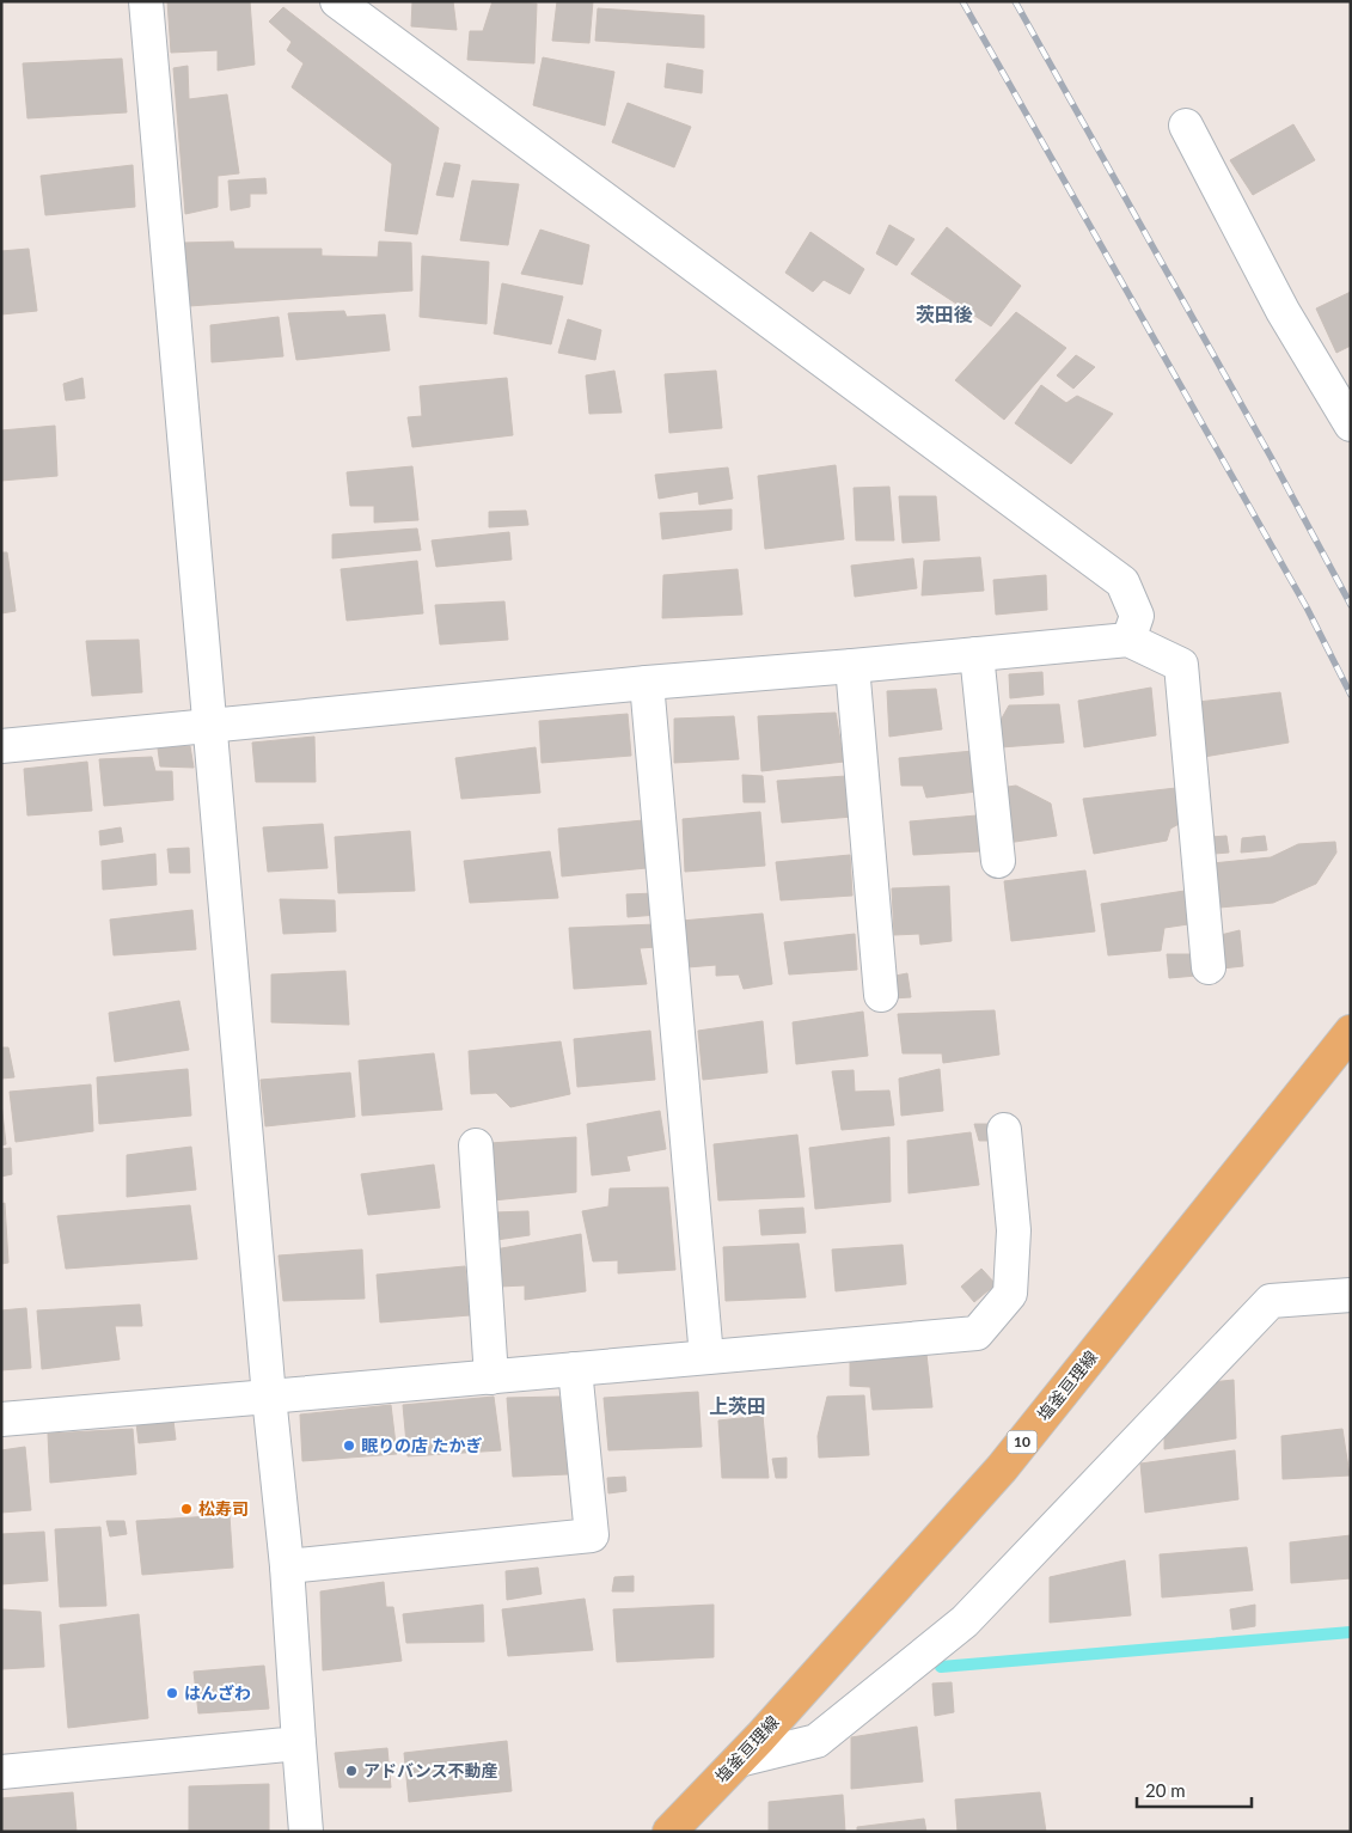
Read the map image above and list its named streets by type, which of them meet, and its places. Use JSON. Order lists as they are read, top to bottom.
{
  "streets": {
    "main road": ["塩釜亘理線", "10"]
  },
  "districts": ["茨田後", "上茨田"],
  "places": [
    "眠りの店 たかぎ",
    "松寿司",
    "はんざわ",
    "アドバンス不動産"
  ],
  "scale_bar": "20 m"
}
